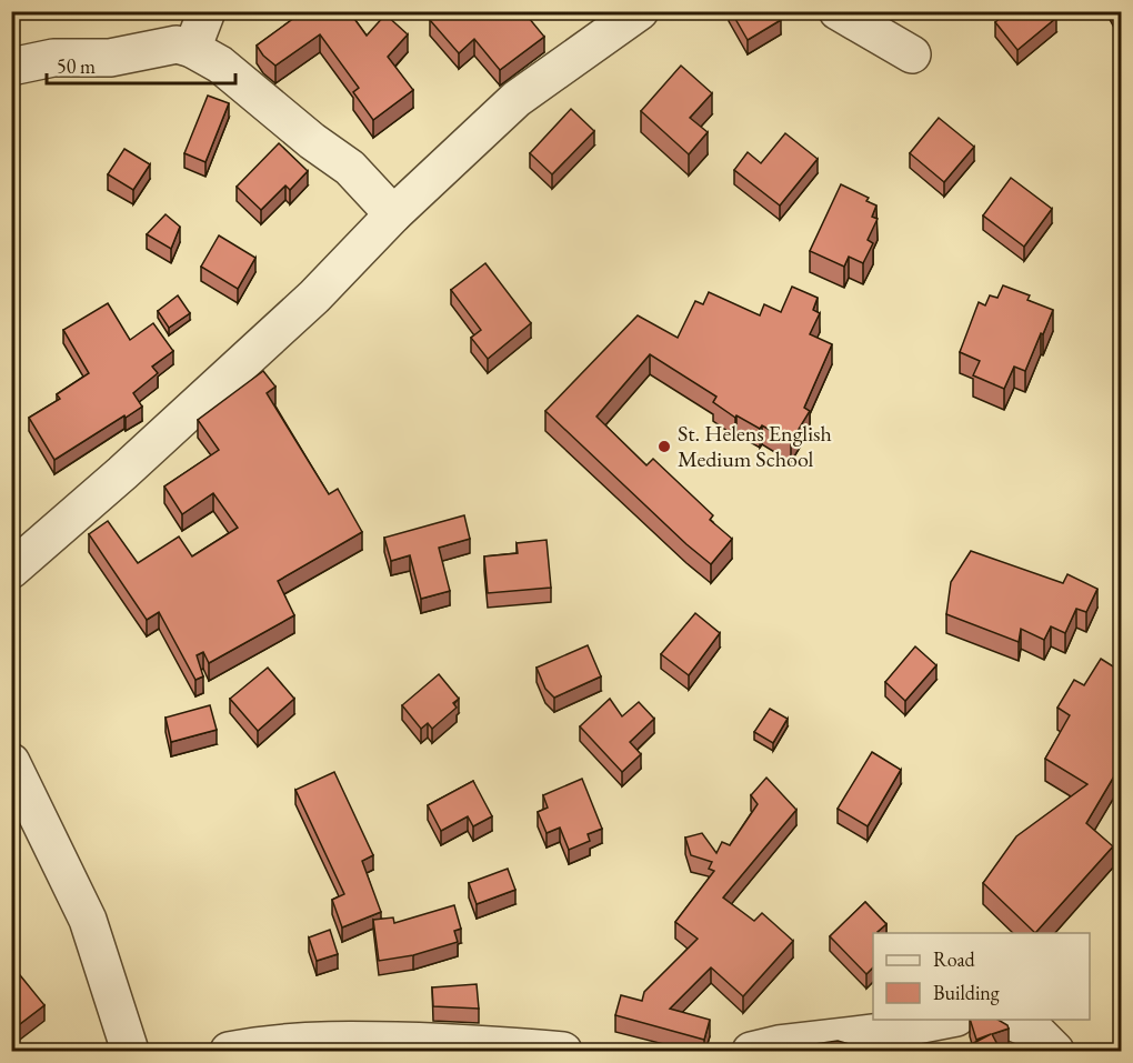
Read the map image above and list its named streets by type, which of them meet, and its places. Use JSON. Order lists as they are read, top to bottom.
{
  "places": ["St. Helens English Medium School"],
  "legend": ["Road", "Building"],
  "scale_bar": "50 m"
}
